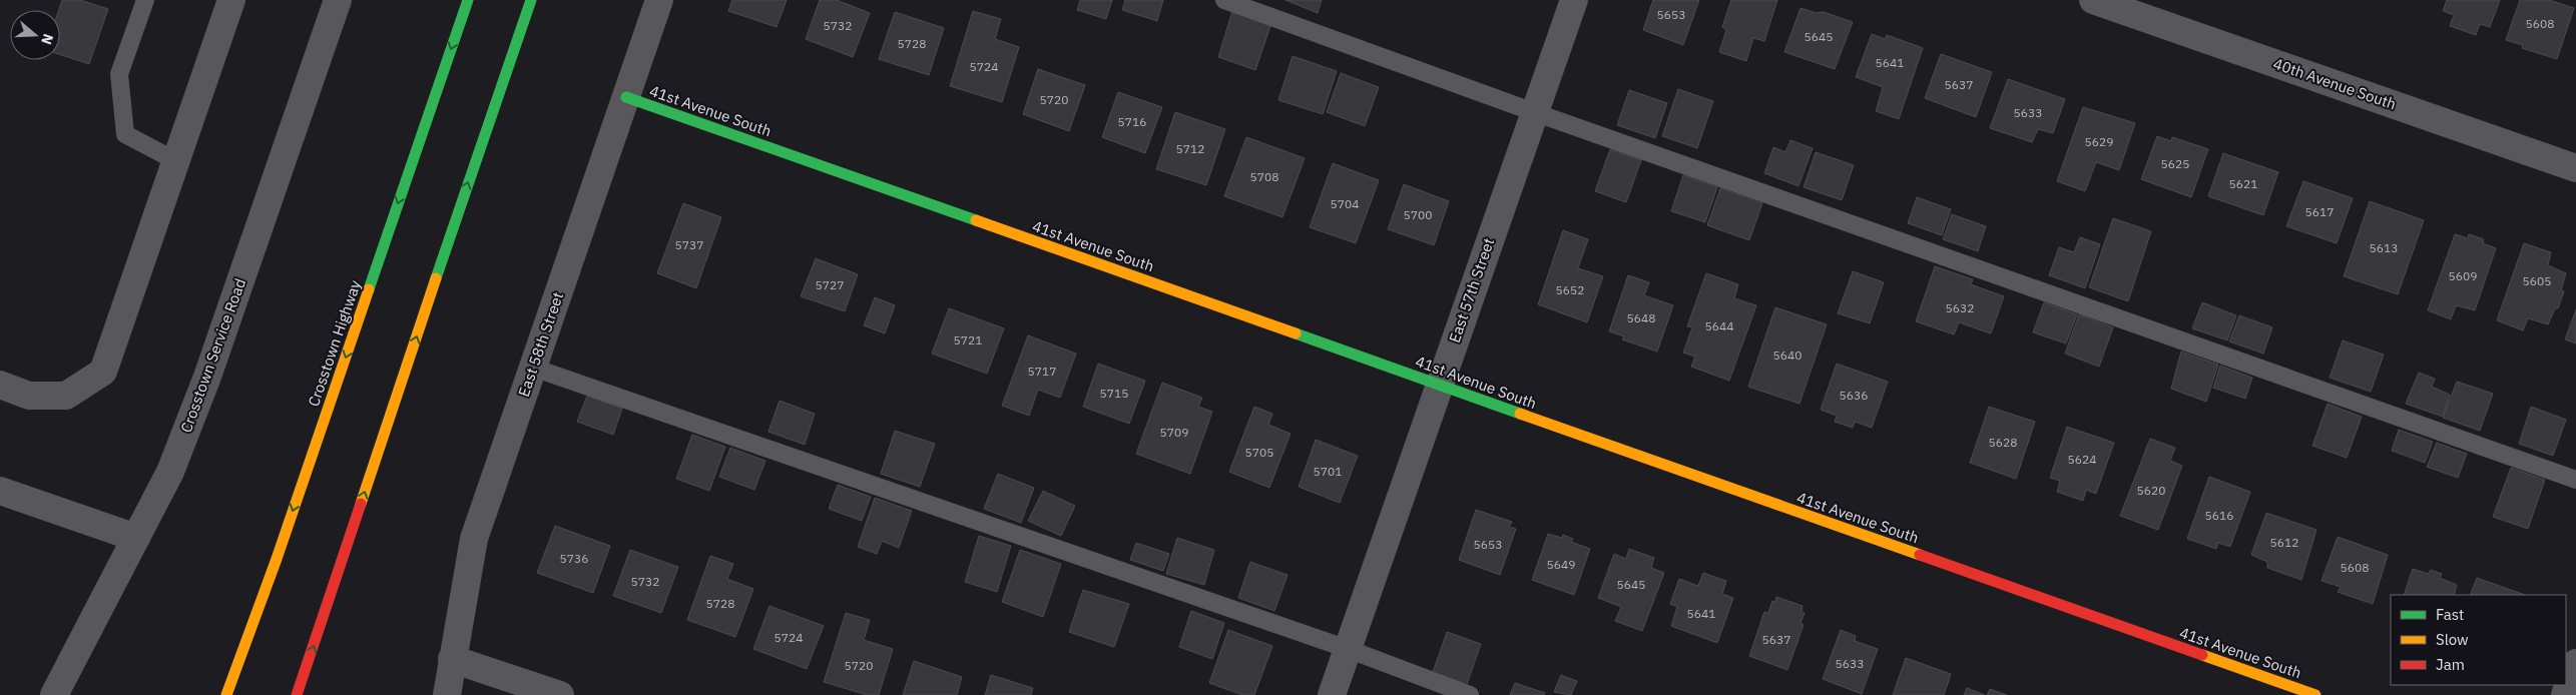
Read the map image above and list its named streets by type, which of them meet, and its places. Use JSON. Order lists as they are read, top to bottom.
{
  "streets": {
    "main road": ["41st Avenue South", "Crosstown Highway"],
    "street": [
      "40th Avenue South",
      "East 57th Street",
      "East 58th Street",
      "Crosstown Service Road"
    ]
  },
  "crossings": [
    ["41st Avenue South", "East 57th Street"],
    ["41st Avenue South", "East 58th Street"]
  ],
  "house_numbers": [
    "5653",
    "5608",
    "5732",
    "5645",
    "5728",
    "5641",
    "5724",
    "5637",
    "5720",
    "5633",
    "5716",
    "5629",
    "5712",
    "5625",
    "5708",
    "5621",
    "5704",
    "5617",
    "5700",
    "5737",
    "5613",
    "5609",
    "5605",
    "5727",
    "5652",
    "5632",
    "5648",
    "5644",
    "5721",
    "5640",
    "5717",
    "5715",
    "5636",
    "5709",
    "5628",
    "5705",
    "5624",
    "5701",
    "5620",
    "5616",
    "5612",
    "5653",
    "5736",
    "5649",
    "5608",
    "5732",
    "5645",
    "5728",
    "5641",
    "5724",
    "5637",
    "5633",
    "5720"
  ],
  "legend": ["Fast", "Slow", "Jam"],
  "north": "right"
}
